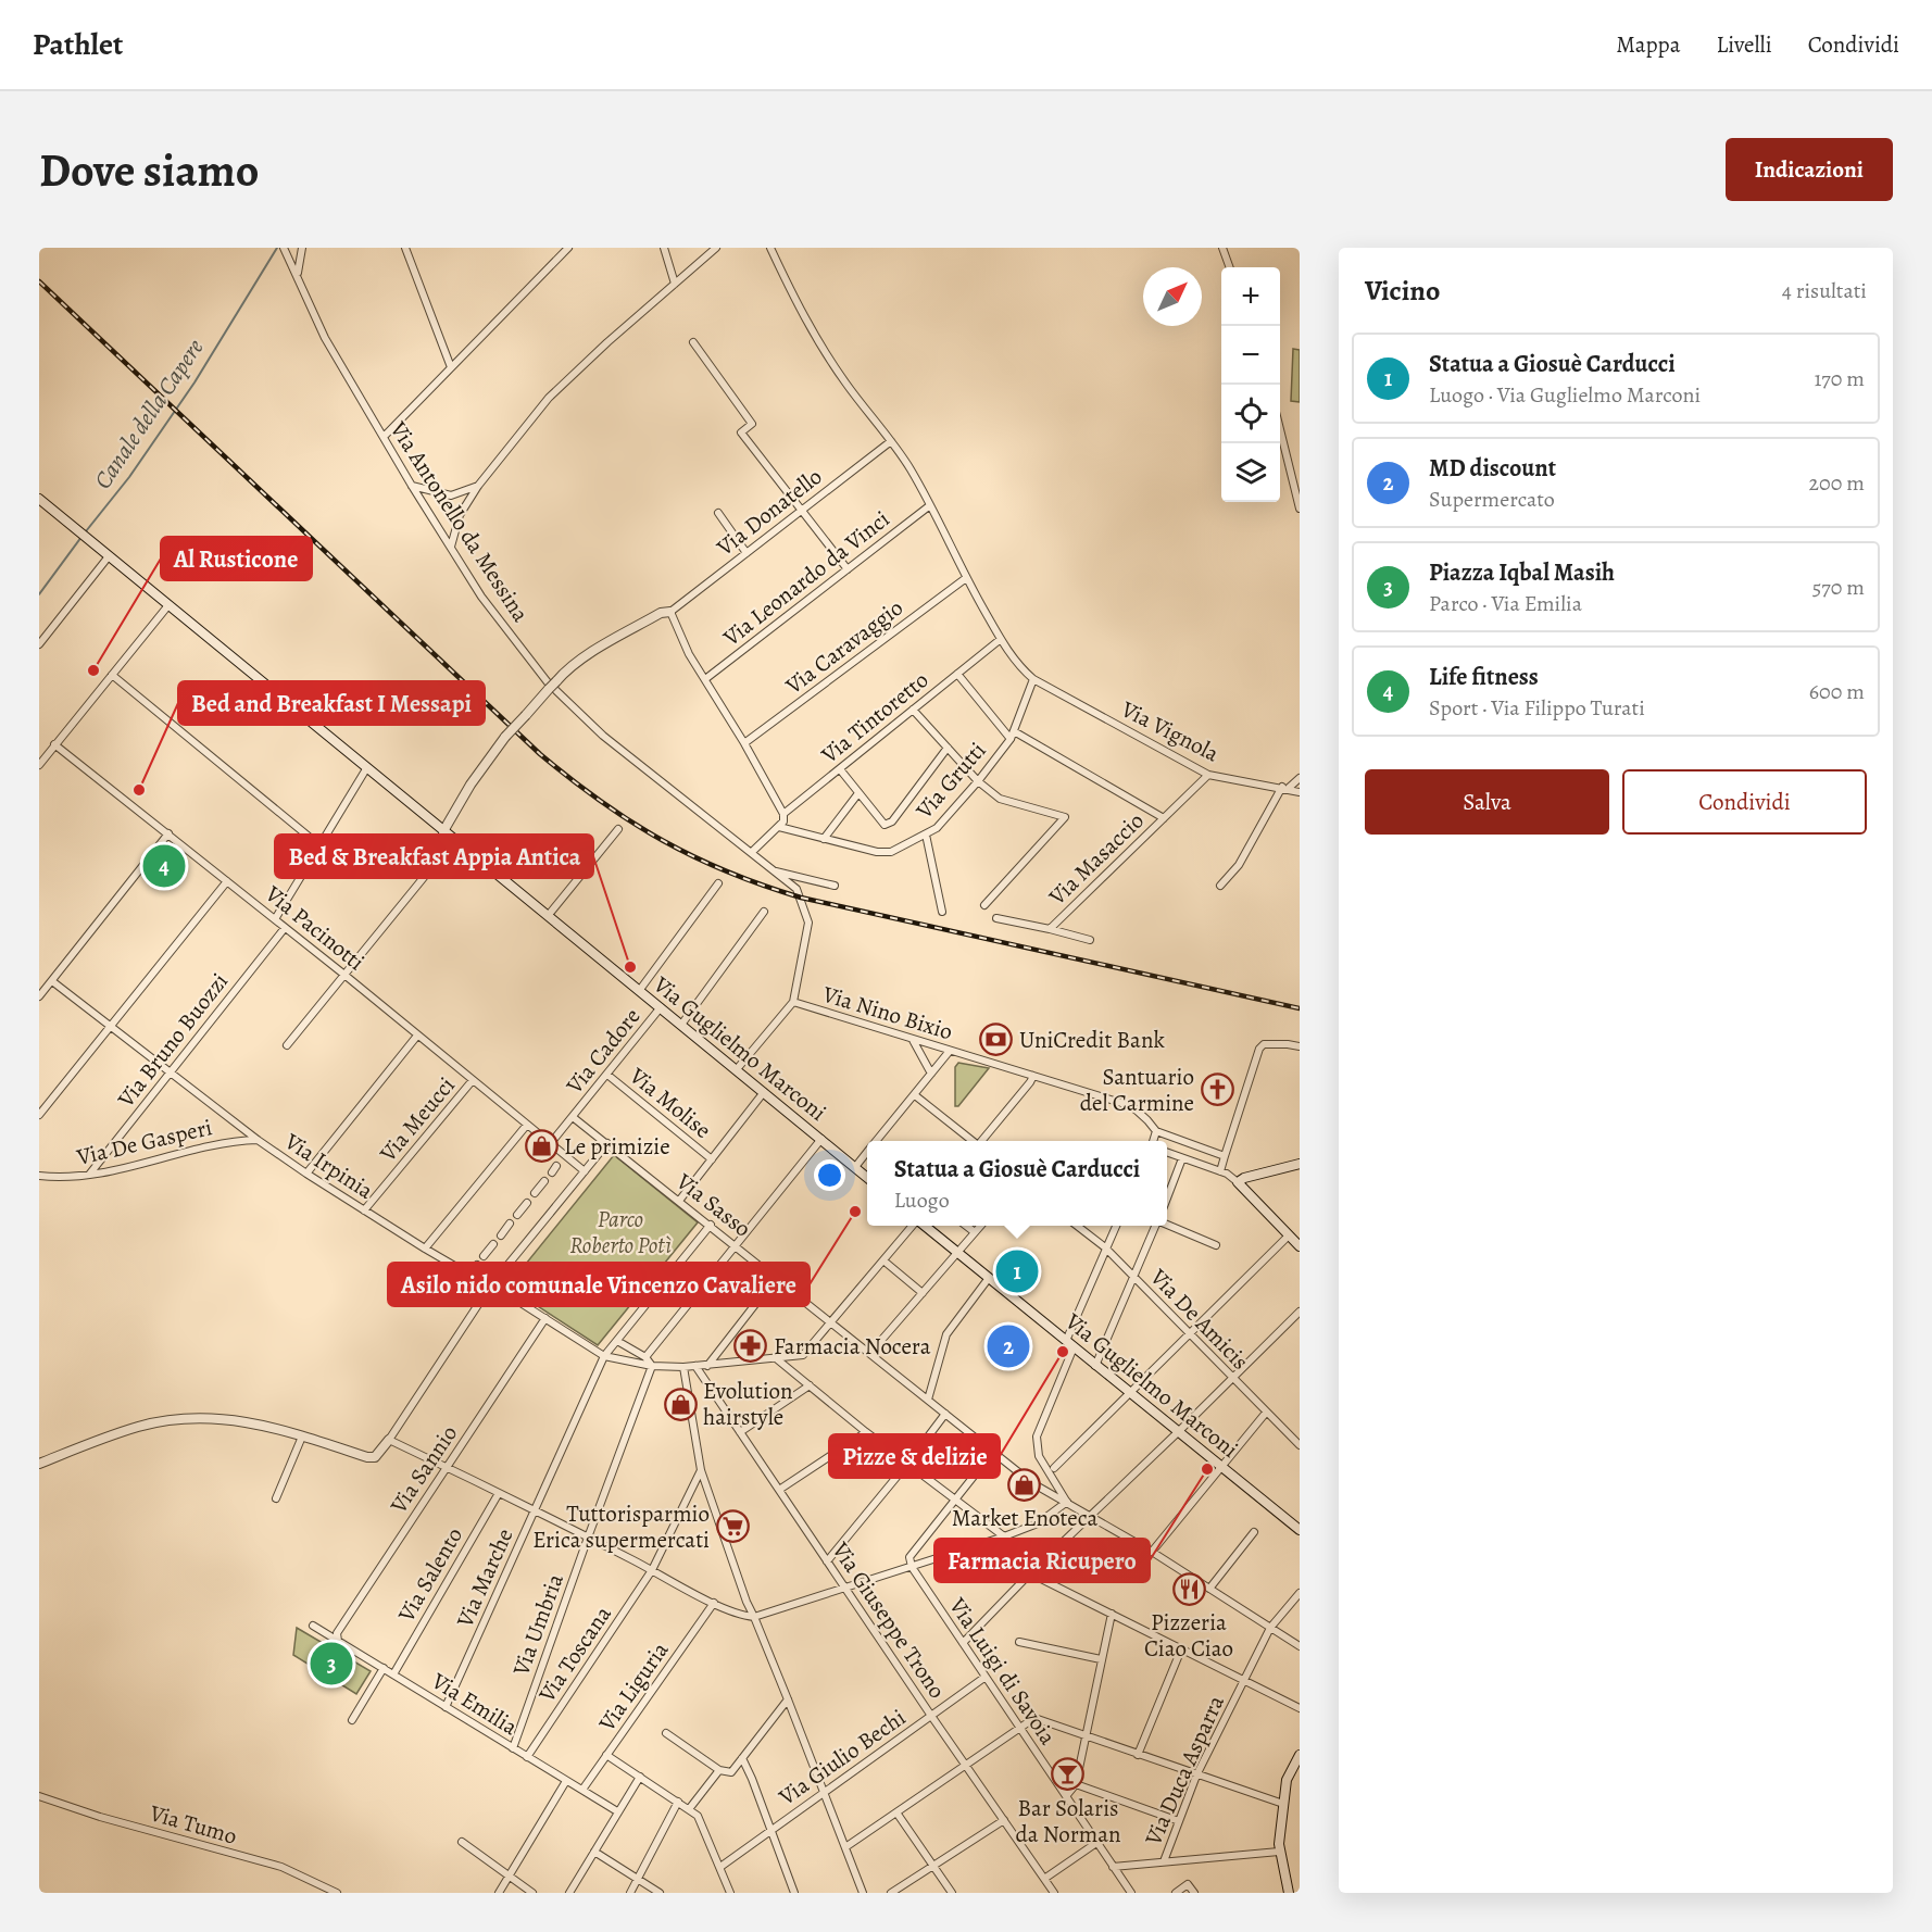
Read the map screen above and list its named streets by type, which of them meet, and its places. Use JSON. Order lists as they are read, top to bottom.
{
  "streets": {
    "main road": ["Via Guglielmo Marconi"],
    "street": [
      "Via Donatello",
      "Via Antonello da Messina",
      "Via Leonardo da Vinci",
      "Via Caravaggio",
      "Via Tintoretto",
      "Via Vignola",
      "Via Grutti",
      "Via Masaccio",
      "Via Pacinotti",
      "Via Nino Bixio",
      "Via Bruno Buozzi",
      "Via Cadore",
      "Via Molise",
      "Via Meucci",
      "Via De Gasperi",
      "Via Irpinia",
      "Via Sasso",
      "Via De Amicis",
      "Via Sannio",
      "Via Salento",
      "Via Marche",
      "Via Giuseppe Trono",
      "Via Umbria",
      "Via Toscana",
      "Via Luigi di Savoia",
      "Via Liguria",
      "Via Emilia",
      "Via Giulio Bechi",
      "Via Duca Asparra",
      "Via Tumo"
    ]
  },
  "crossings": [
    ["Via Antonello da Messina", "Via Nino Bixio"],
    ["Via Vignola", "Via Grutti"],
    ["Via Vignola", "Via Masaccio"],
    ["Via Pacinotti", "Via Bruno Buozzi"],
    ["Via Pacinotti", "Via Cadore"],
    ["Via Pacinotti", "Via Meucci"],
    ["Via Bruno Buozzi", "Via De Gasperi"],
    ["Via Bruno Buozzi", "Via Irpinia"],
    ["Via Guglielmo Marconi", "Via Cadore"],
    ["Via Cadore", "Via Molise"],
    ["Via Cadore", "Via Sasso"],
    ["Via Meucci", "Via Irpinia"],
    ["Via De Gasperi", "Via Irpinia"],
    ["Via Irpinia", "Via Sannio"],
    ["Via Irpinia", "Via Marche"],
    ["Via Sasso", "Via Marche"],
    ["Via Sannio", "Via Emilia"],
    ["Via Salento", "Via Emilia"],
    ["Via Marche", "Via Emilia"],
    ["Via Giuseppe Trono", "Via Giulio Bechi"],
    ["Via Umbria", "Via Emilia"],
    ["Via Toscana", "Via Emilia"],
    ["Via Luigi di Savoia", "Via Giulio Bechi"],
    ["Via Liguria", "Via Emilia"]
  ],
  "water": ["Canale della Capere"],
  "parks": ["Parco Roberto Potì"],
  "places": {
    "other": [
      "Al Rusticone",
      "Bed and Breakfast I Messapi",
      "Bed & Breakfast Appia Antica",
      "Asilo nido comunale Vincenzo Cavaliere",
      "Pizze & delizie",
      "Farmacia Ricupero"
    ],
    "bank": ["UniCredit Bank"],
    "church": ["Santuario del Carmine"],
    "shop": ["Le primizie", "Evolution hairstyle", "Market Enoteca"],
    "pharmacy": ["Farmacia Nocera"],
    "supermarket": ["Tuttorisparmio Erica supermercati"],
    "restaurant": ["Pizzeria Ciao Ciao"],
    "bar": ["Bar Solaris da Norman"]
  },
  "north": "top right",
  "page": {
    "header": "Pathlet",
    "nav": ["Mappa", "Livelli", "Condividi"],
    "buttons": [
      "Indicazioni",
      ["Salva", "Condividi"]
    ],
    "title": "Dove siamo",
    "heading": ["Vicino", "4 risultati"],
    "map_buttons": ["+", "−"],
    "list": [
      {
        "mark": "1",
        "name": "Statua a Giosuè Carducci",
        "note": "Luogo · Via Guglielmo Marconi",
        "value": "170 m"
      },
      {
        "mark": "2",
        "name": "MD discount",
        "note": "Supermercato",
        "value": "200 m"
      },
      {
        "mark": "3",
        "name": "Piazza Iqbal Masih",
        "note": "Parco · Via Emilia",
        "value": "570 m"
      },
      {
        "mark": "4",
        "name": "Life fitness",
        "note": "Sport · Via Filippo Turati",
        "value": "600 m"
      }
    ],
    "pins": [
      "4",
      "1",
      "2",
      "3"
    ],
    "popup": ["Statua a Giosuè Carducci", "Luogo"]
  }
}
